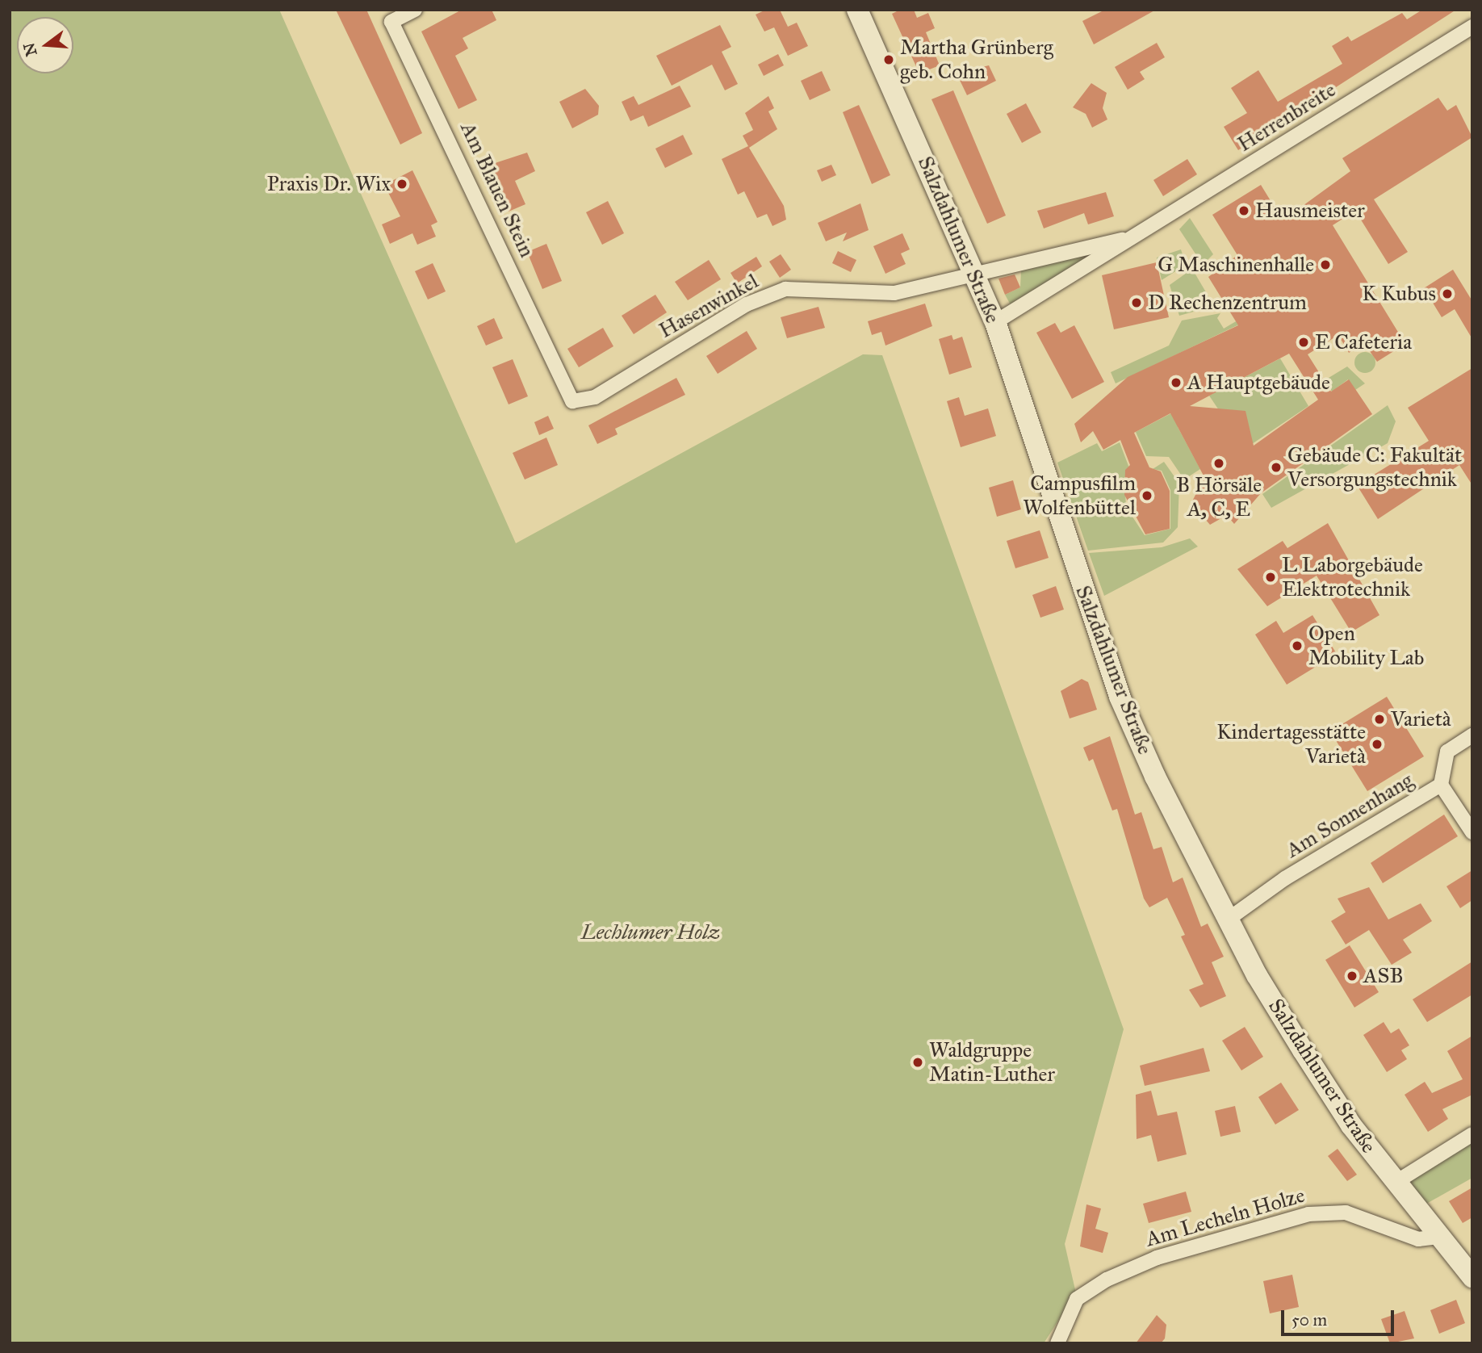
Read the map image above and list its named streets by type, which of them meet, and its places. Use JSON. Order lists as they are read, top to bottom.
{
  "streets": {
    "main road": ["Salzdahlumer Straße"],
    "street": [
      "Herrenbreite",
      "Am Blauen Stein",
      "Hasenwinkel",
      "Am Sonnenhang",
      "Am Lecheln Holze"
    ]
  },
  "crossings": [
    ["Herrenbreite", "Salzdahlumer Straße"],
    ["Herrenbreite", "Hasenwinkel"],
    ["Am Blauen Stein", "Hasenwinkel"],
    ["Salzdahlumer Straße", "Hasenwinkel"],
    ["Salzdahlumer Straße", "Am Sonnenhang"],
    ["Salzdahlumer Straße", "Am Lecheln Holze"]
  ],
  "parks": ["Lechlumer Holz"],
  "places": [
    "Martha Grünberg geb. Cohn",
    "Praxis Dr. Wix",
    "Hausmeister",
    "G Maschinenhalle",
    "K Kubus",
    "D Rechenzentrum",
    "E Cafeteria",
    "A Hauptgebäude",
    "B Hörsäle A, C, E",
    "Gebäude C: Fakultät Versorgungstechnik",
    "Campusfilm Wolfenbüttel",
    "L Laborgebäude Elektrotechnik",
    "Open Mobility Lab",
    "Varietà",
    "Kindertagesstätte Varietà",
    "ASB",
    "Waldgruppe Matin-Luther"
  ],
  "scale_bar": "50 m",
  "north": "left"
}
